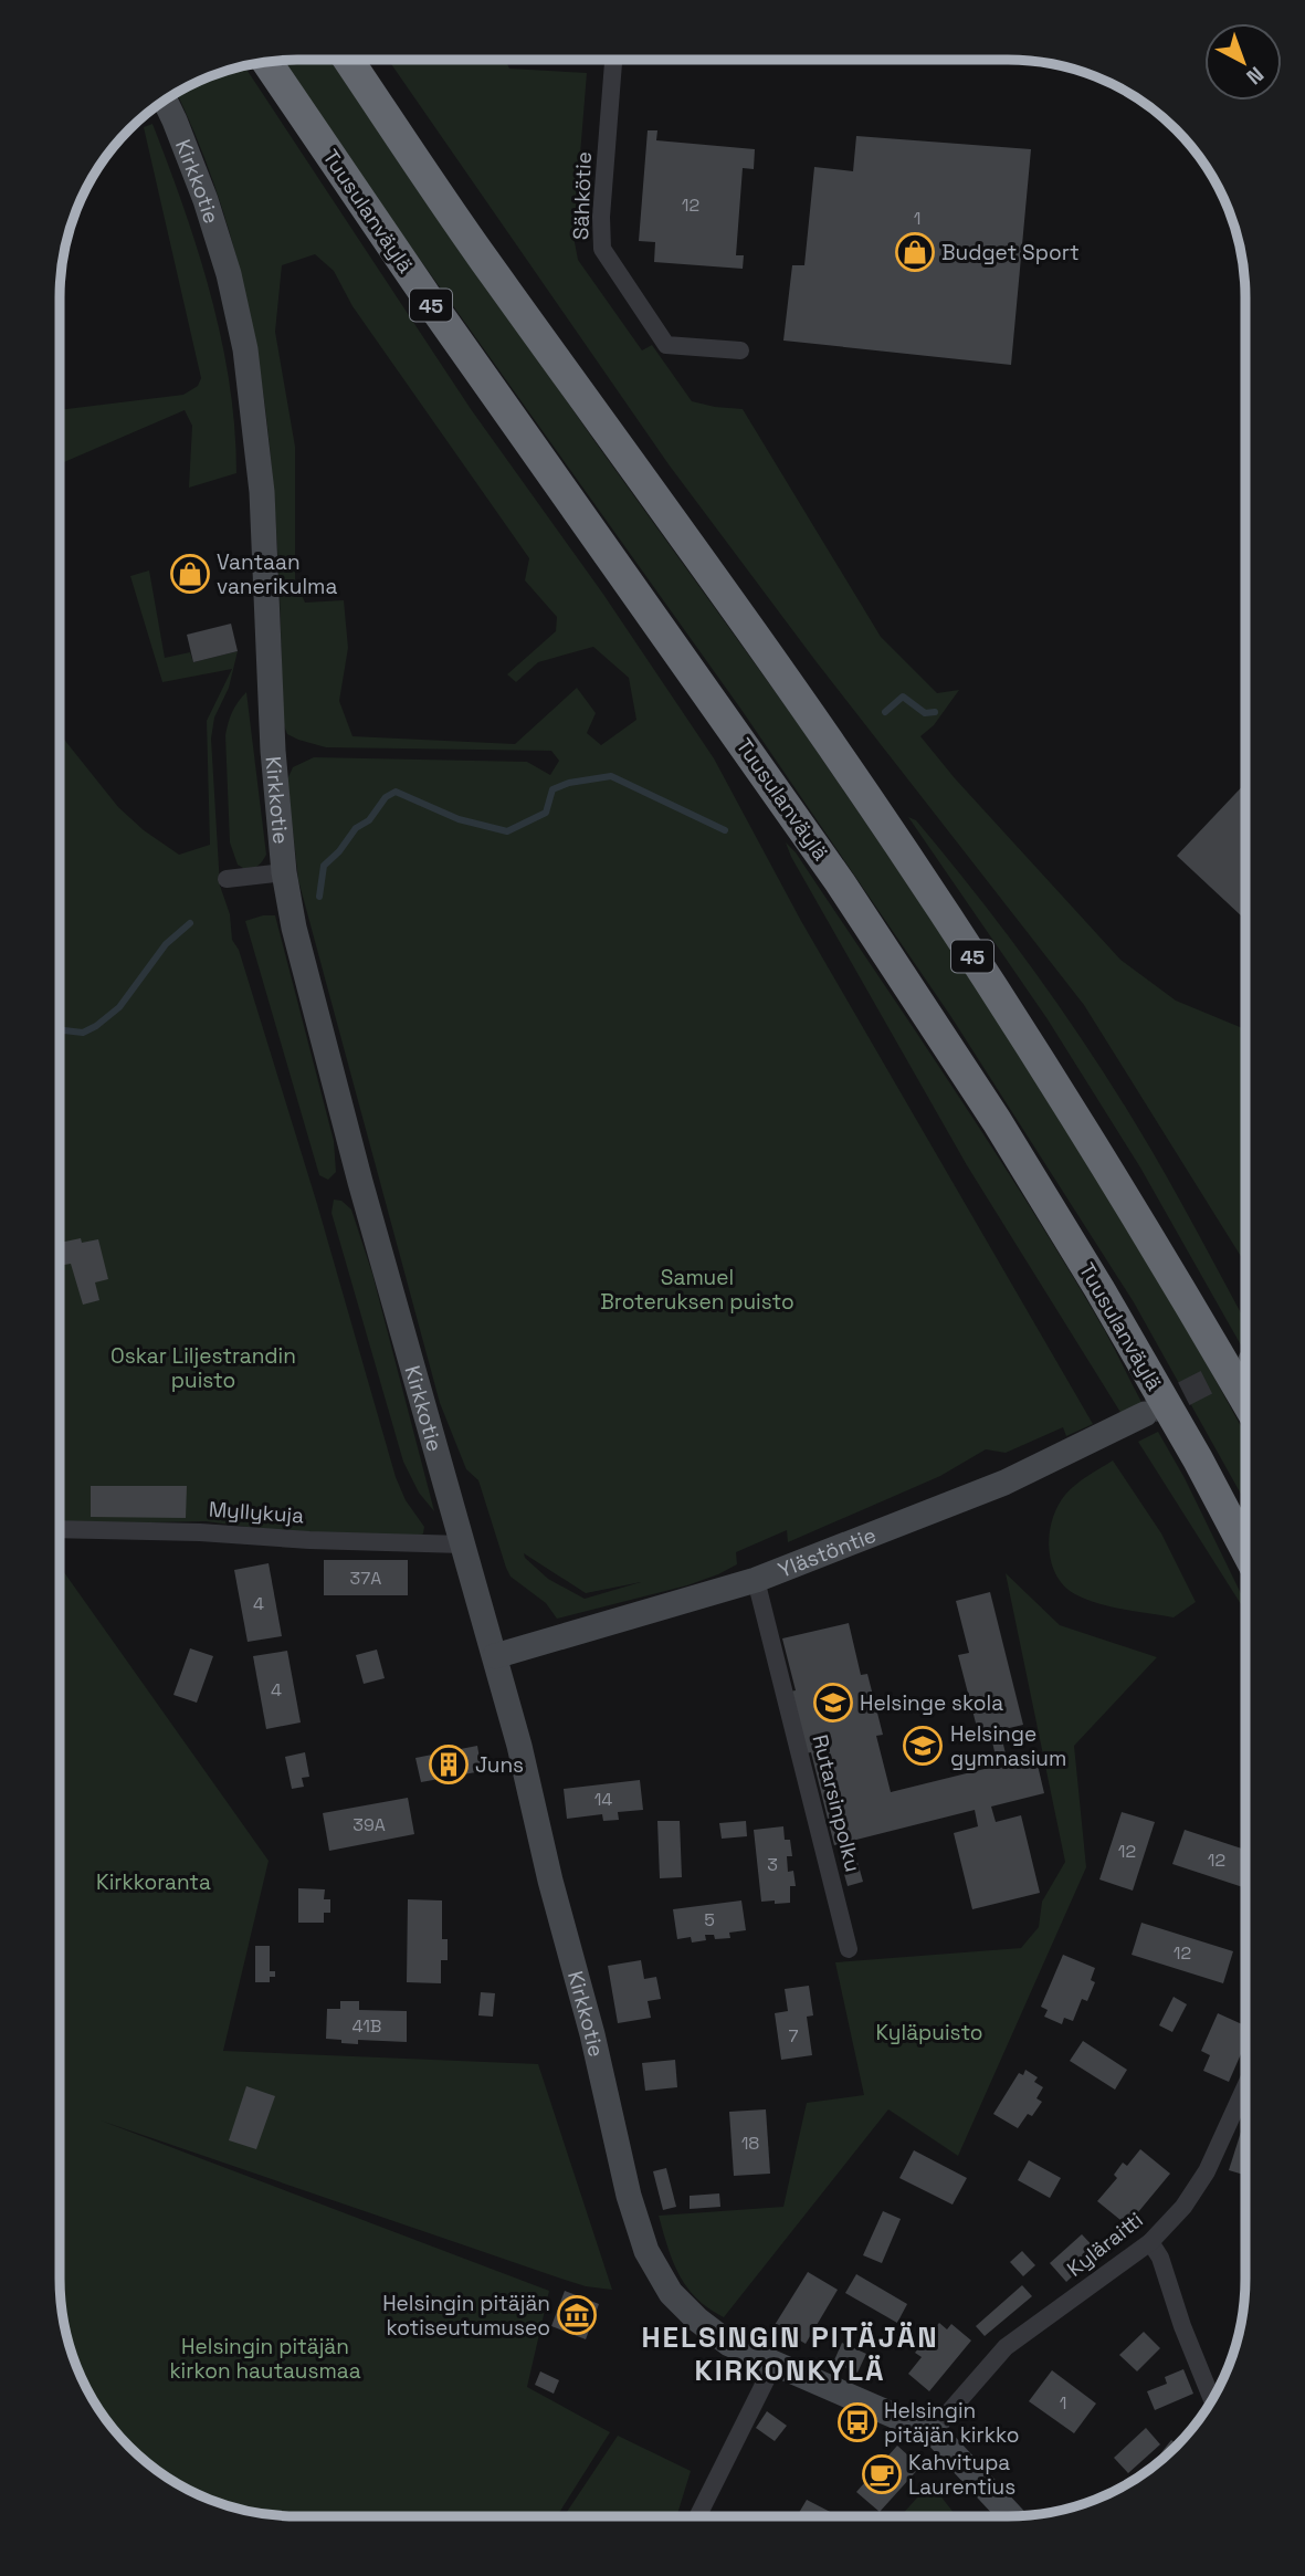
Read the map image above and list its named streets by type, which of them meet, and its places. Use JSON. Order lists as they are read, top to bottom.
{
  "streets": {
    "highway": ["Tuusulanväylä", "45"],
    "street": [
      "Kirkkotie",
      "Sähkötie",
      "Myllykuja",
      "Ylästöntie",
      "Rutarsinpolku",
      "Kyläraitti"
    ]
  },
  "crossings": [
    ["Kirkkotie", "Myllykuja"],
    ["Kirkkotie", "Ylästöntie"],
    ["Kirkkotie", "Kyläraitti"],
    ["Ylästöntie", "Rutarsinpolku"]
  ],
  "districts": ["HELSINGIN PITÄJÄN KIRKONKYLÄ"],
  "parks": [
    "Samuel Broteruksen puisto",
    "Oskar Liljestrandin puisto",
    "Kirkkoranta",
    "Kyläpuisto",
    "Helsingin pitäjän kirkon hautausmaa"
  ],
  "places": {
    "shop": ["Budget Sport", "Vantaan vanerikulma"],
    "school or university": ["Helsinge skola", "Helsinge gymnasium"],
    "building": ["Juns"],
    "museum": ["Helsingin pitäjän kotiseutumuseo"],
    "bus stop": ["Helsingin pitäjän kirkko"],
    "cafe": ["Kahvitupa Laurentius"]
  },
  "house_numbers": [
    "12",
    "1",
    "37A",
    "4",
    "4",
    "14",
    "39A",
    "12",
    "12",
    "3",
    "5",
    "12",
    "41B",
    "7",
    "18",
    "1"
  ],
  "north": "bottom right"
}
